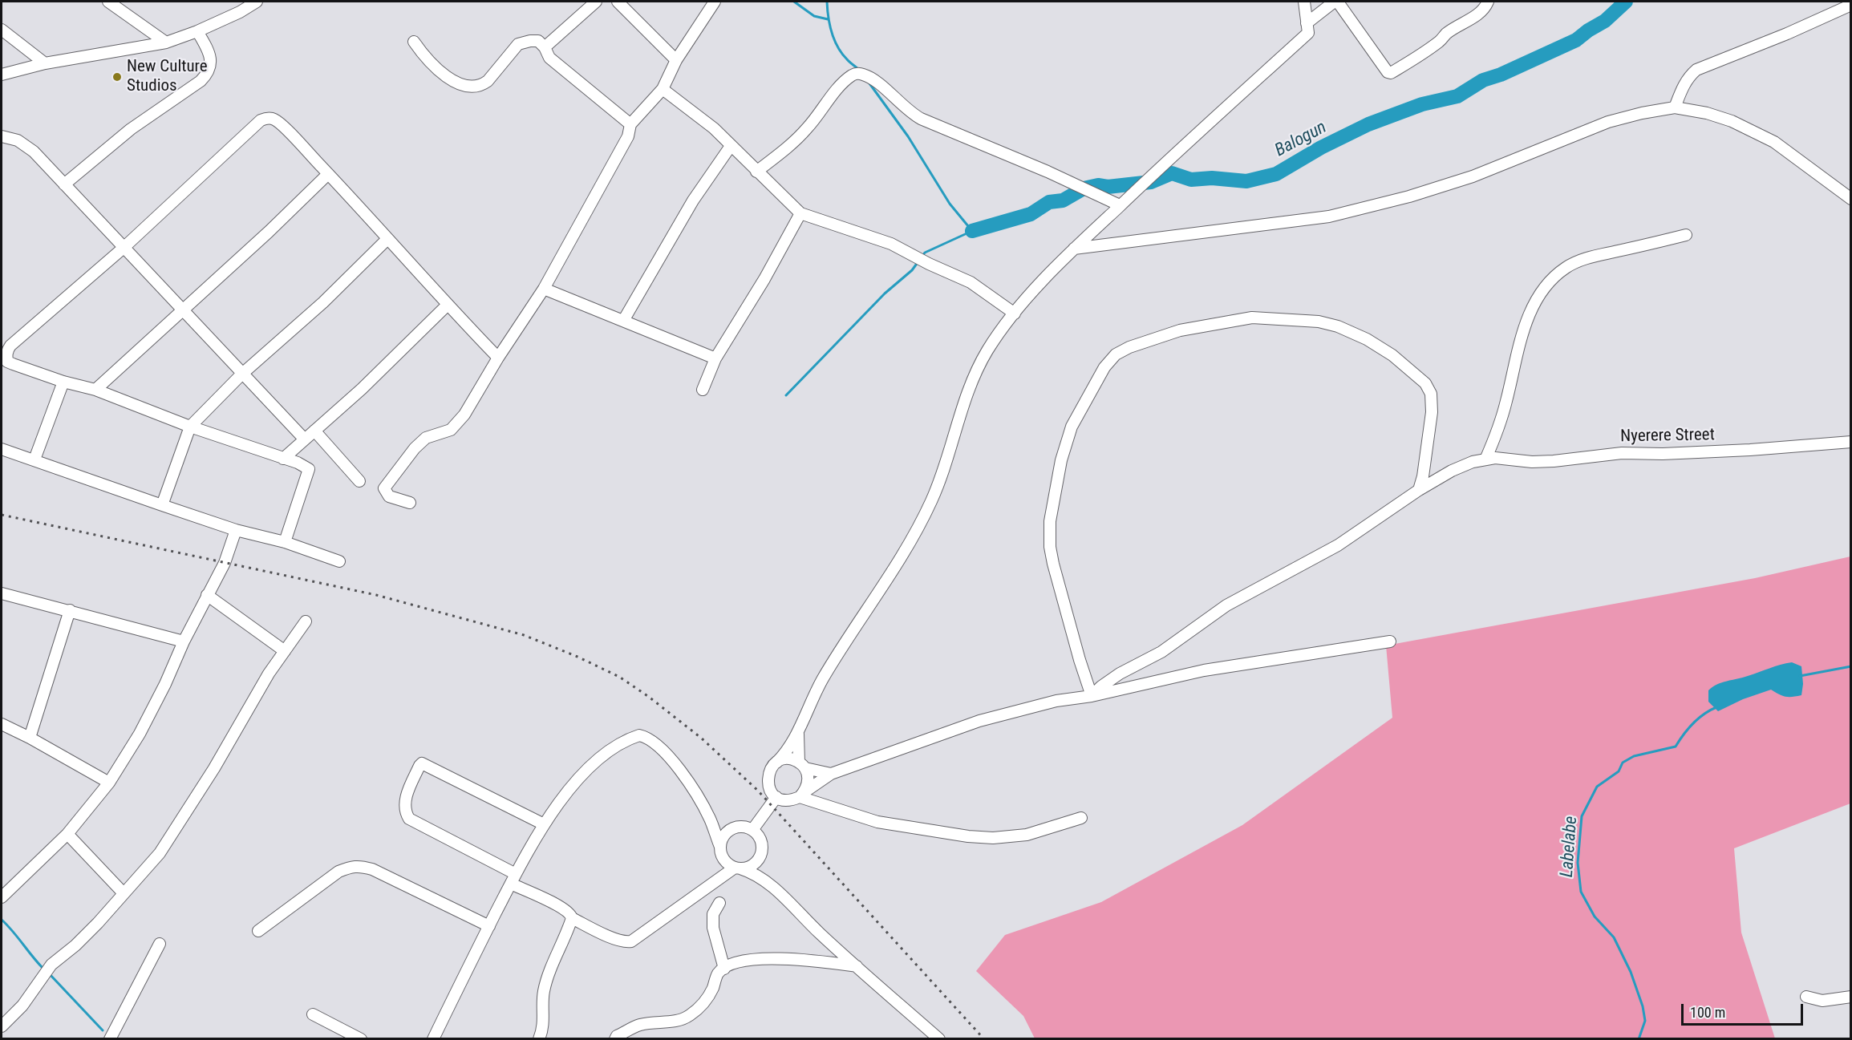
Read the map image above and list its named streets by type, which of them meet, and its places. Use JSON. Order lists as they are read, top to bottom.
{
  "streets": {
    "street": ["Nyerere Street"]
  },
  "water": ["Balogun", "Labelabe"],
  "places": ["New Culture Studios"],
  "scale_bar": "100 m"
}
